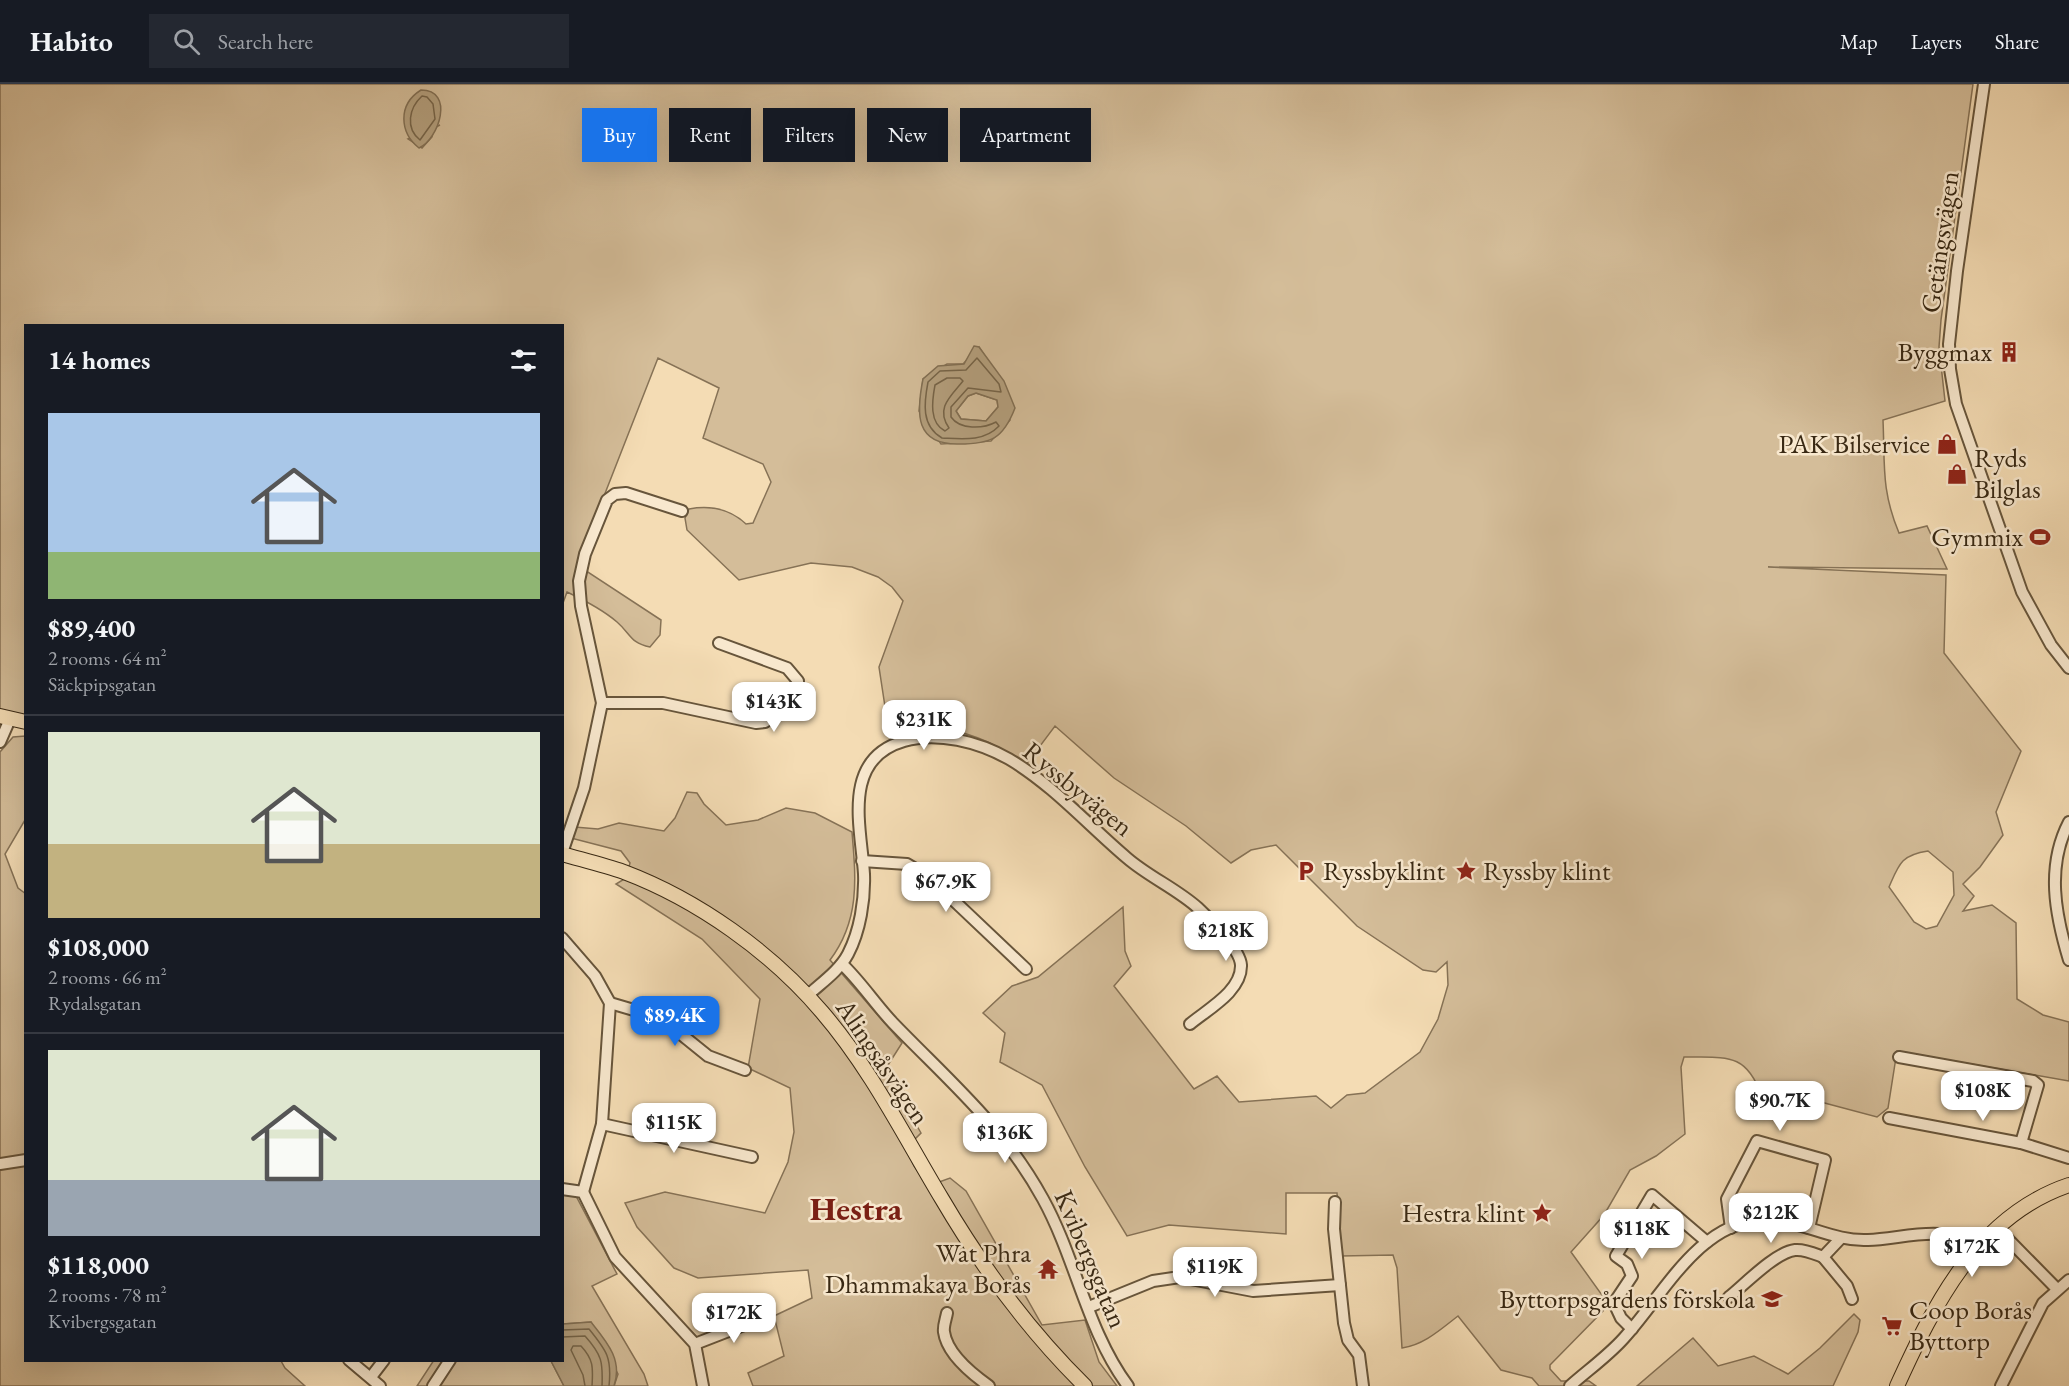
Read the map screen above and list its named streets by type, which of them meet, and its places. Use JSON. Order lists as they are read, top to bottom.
{
  "streets": {
    "main road": ["Alingsåsvägen"],
    "street": ["Getängsvägen", "Ryssbyvägen", "Kvibergsgatan"]
  },
  "crossings": [
    ["Ryssbyvägen", "Alingsåsvägen"],
    ["Ryssbyvägen", "Kvibergsgatan"]
  ],
  "districts": ["Hestra"],
  "places": {
    "building": ["Byggmax"],
    "shop": ["PAK Bilservice", "Ryds Bilglas"],
    "sports": ["Gymmix"],
    "parking": ["Ryssbyklint"],
    "place": ["Ryssby klint", "Hestra klint"],
    "temple": ["Wat Phra Dhammakaya Borås"],
    "school or university": ["Byttorpsgårdens förskola"],
    "supermarket": ["Coop Borås Byttorp"]
  },
  "page": {
    "header": "Habito",
    "search": "Search here",
    "nav": ["Map", "Layers", "Share"],
    "chip": [
      "Buy",
      "Rent",
      "Filters",
      "New",
      "Apartment"
    ],
    "heading": "14 homes",
    "list": [
      {
        "name": "$89,400",
        "note": "2 rooms · 64 m² · Säckpipsgatan"
      },
      {
        "name": "$108,000",
        "note": "2 rooms · 66 m² · Rydalsgatan"
      },
      {
        "name": "$118,000",
        "note": "2 rooms · 78 m² · Kvibergsgatan"
      }
    ],
    "price": [
      "$143K",
      "$231K",
      "$67.9K",
      "$218K",
      "$89.4K",
      "$108K",
      "$90.7K",
      "$115K",
      "$136K",
      "$212K",
      "$118K",
      "$172K",
      "$119K",
      "$172K"
    ]
  }
}
